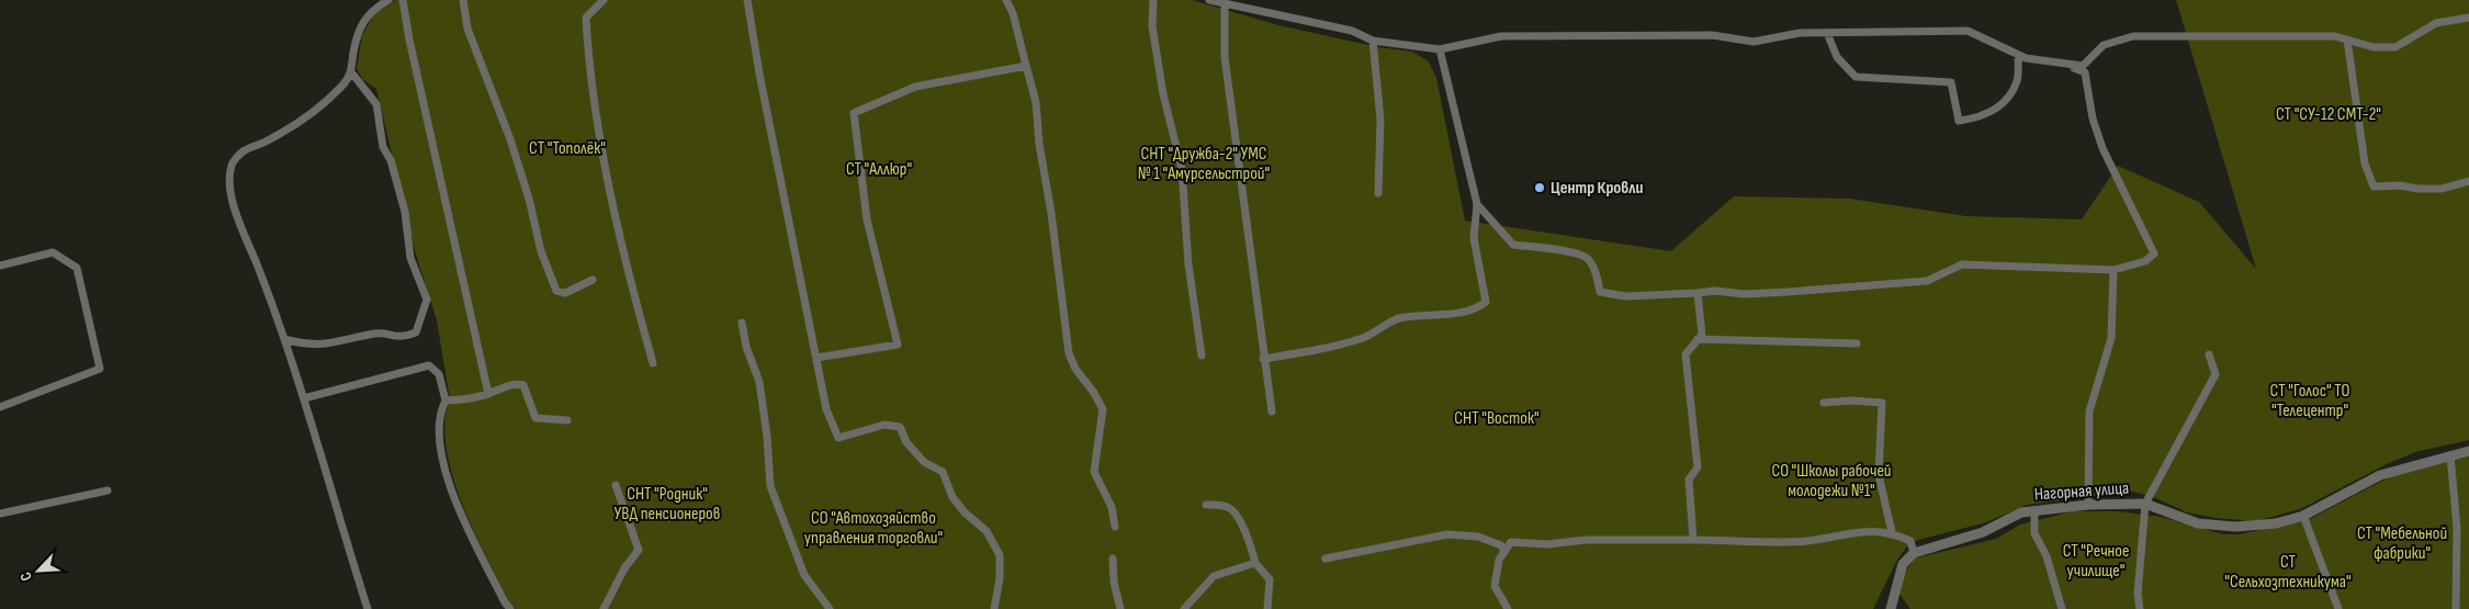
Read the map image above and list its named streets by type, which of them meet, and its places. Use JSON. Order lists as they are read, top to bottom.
{
  "streets": {
    "street": ["Нагорная улица"]
  },
  "parks": [
    "СТ \"СУ-12 СМТ-2\"",
    "СТ \"Тополёк\"",
    "СНТ \"Дружба-2\" УМС № 1 \"Амурсельстрой\"",
    "СТ \"Аллюр\"",
    "СТ \"Голос\" ТО \"Телецентр\"",
    "СНТ \"Восток\"",
    "СО \"Школы рабочей молодежи №1\"",
    "СНТ \"Родник\" УВД пенсионеров",
    "СО \"Автохозяйство управления торговли\"",
    "СТ \"Мебельной фабрики\"",
    "СТ \"Речное училище\"",
    "СТ \"Сельхозтехникума\""
  ],
  "places": ["Центр Кровли"],
  "north": "bottom left"
}
